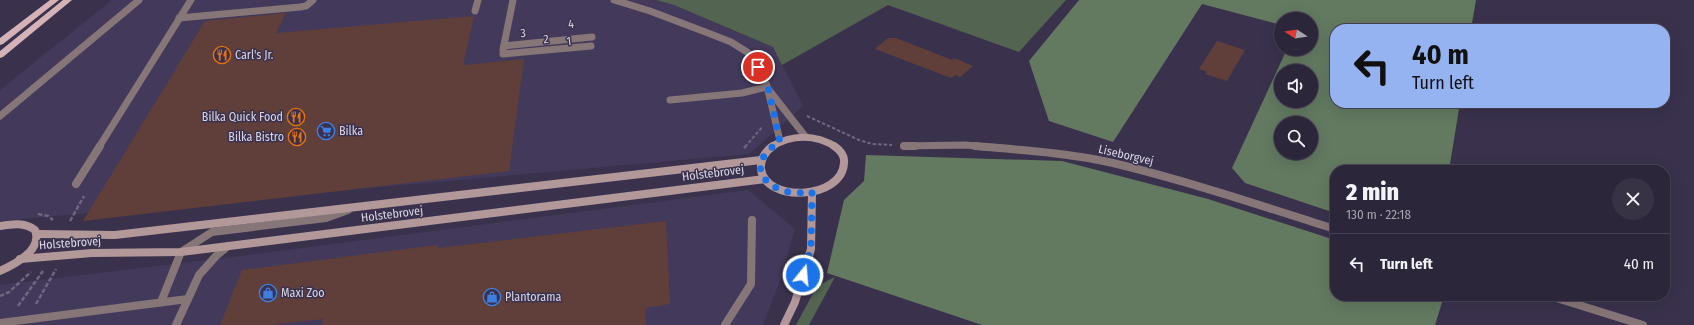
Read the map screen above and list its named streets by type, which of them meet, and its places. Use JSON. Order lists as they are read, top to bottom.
{
  "streets": {
    "street": [
      "3",
      "1",
      "Liseborgvej",
      "Holstebrovej"
    ]
  },
  "crossings": [
    ["3", "1"]
  ],
  "places": {
    "restaurant": ["Carl's Jr.", "Bilka Quick Food", "Bilka Bistro"],
    "supermarket": ["Bilka"],
    "shop": ["Maxi Zoo", "Plantorama"]
  },
  "north": "left",
  "page": {
    "turn": ["40 m", "Turn left"],
    "heading": ["2 min", "130 m · 22:18"],
    "list": [
      {
        "name": "Turn left",
        "value": "40 m"
      }
    ]
  }
}
